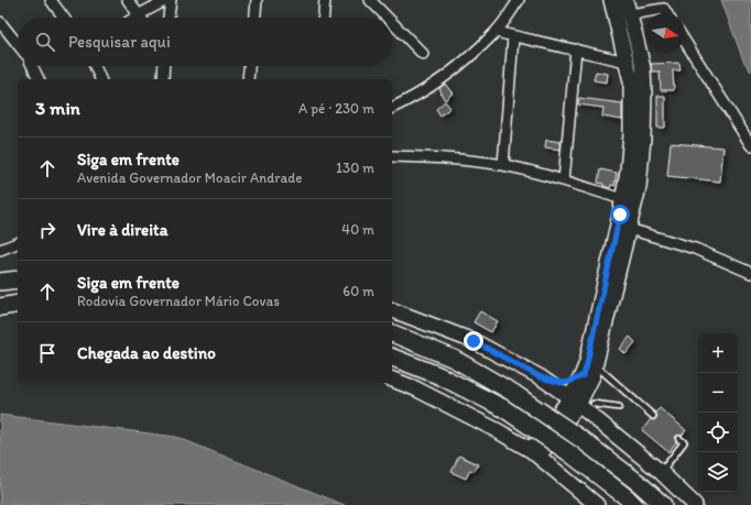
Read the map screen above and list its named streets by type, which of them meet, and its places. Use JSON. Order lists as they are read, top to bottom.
{
  "north": "right",
  "page": {
    "search": "Pesquisar aqui",
    "heading": ["3 min", "A pé · 230 m"],
    "list": [
      ["Siga em frente", "Avenida Governador Moacir Andrade", "130 m"],
      ["Vire à direita", "40 m"],
      ["Siga em frente", "Rodovia Governador Mário Covas", "60 m"],
      "Chegada ao destino"
    ],
    "map_buttons": ["+", "−"]
  }
}
